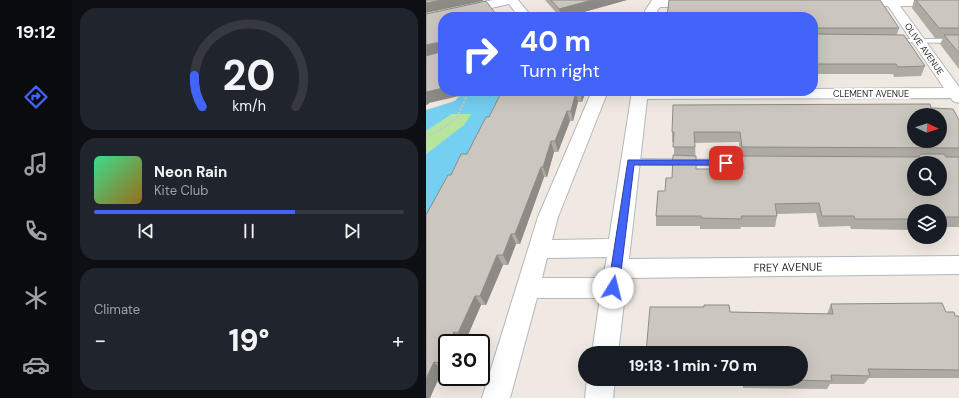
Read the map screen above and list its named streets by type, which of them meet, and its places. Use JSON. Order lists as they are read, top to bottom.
{
  "streets": {
    "street": ["OLIVE AVENUE", "CLEMENT AVENUE", "FREY AVENUE"]
  },
  "crossings": [
    ["OLIVE AVENUE", "CLEMENT AVENUE"]
  ],
  "north": "right",
  "page": {
    "tabs": "19:12",
    "turn": ["40 m", "Turn right"],
    "song": ["Neon Rain", "Kite Club"],
    "tile": "Climate",
    "heat": ["−", "19°", "+"],
    "limit": "30",
    "trip": "19:13 · 1 min · 70 m",
    "gauge": ["20", "km/h"]
  }
}
